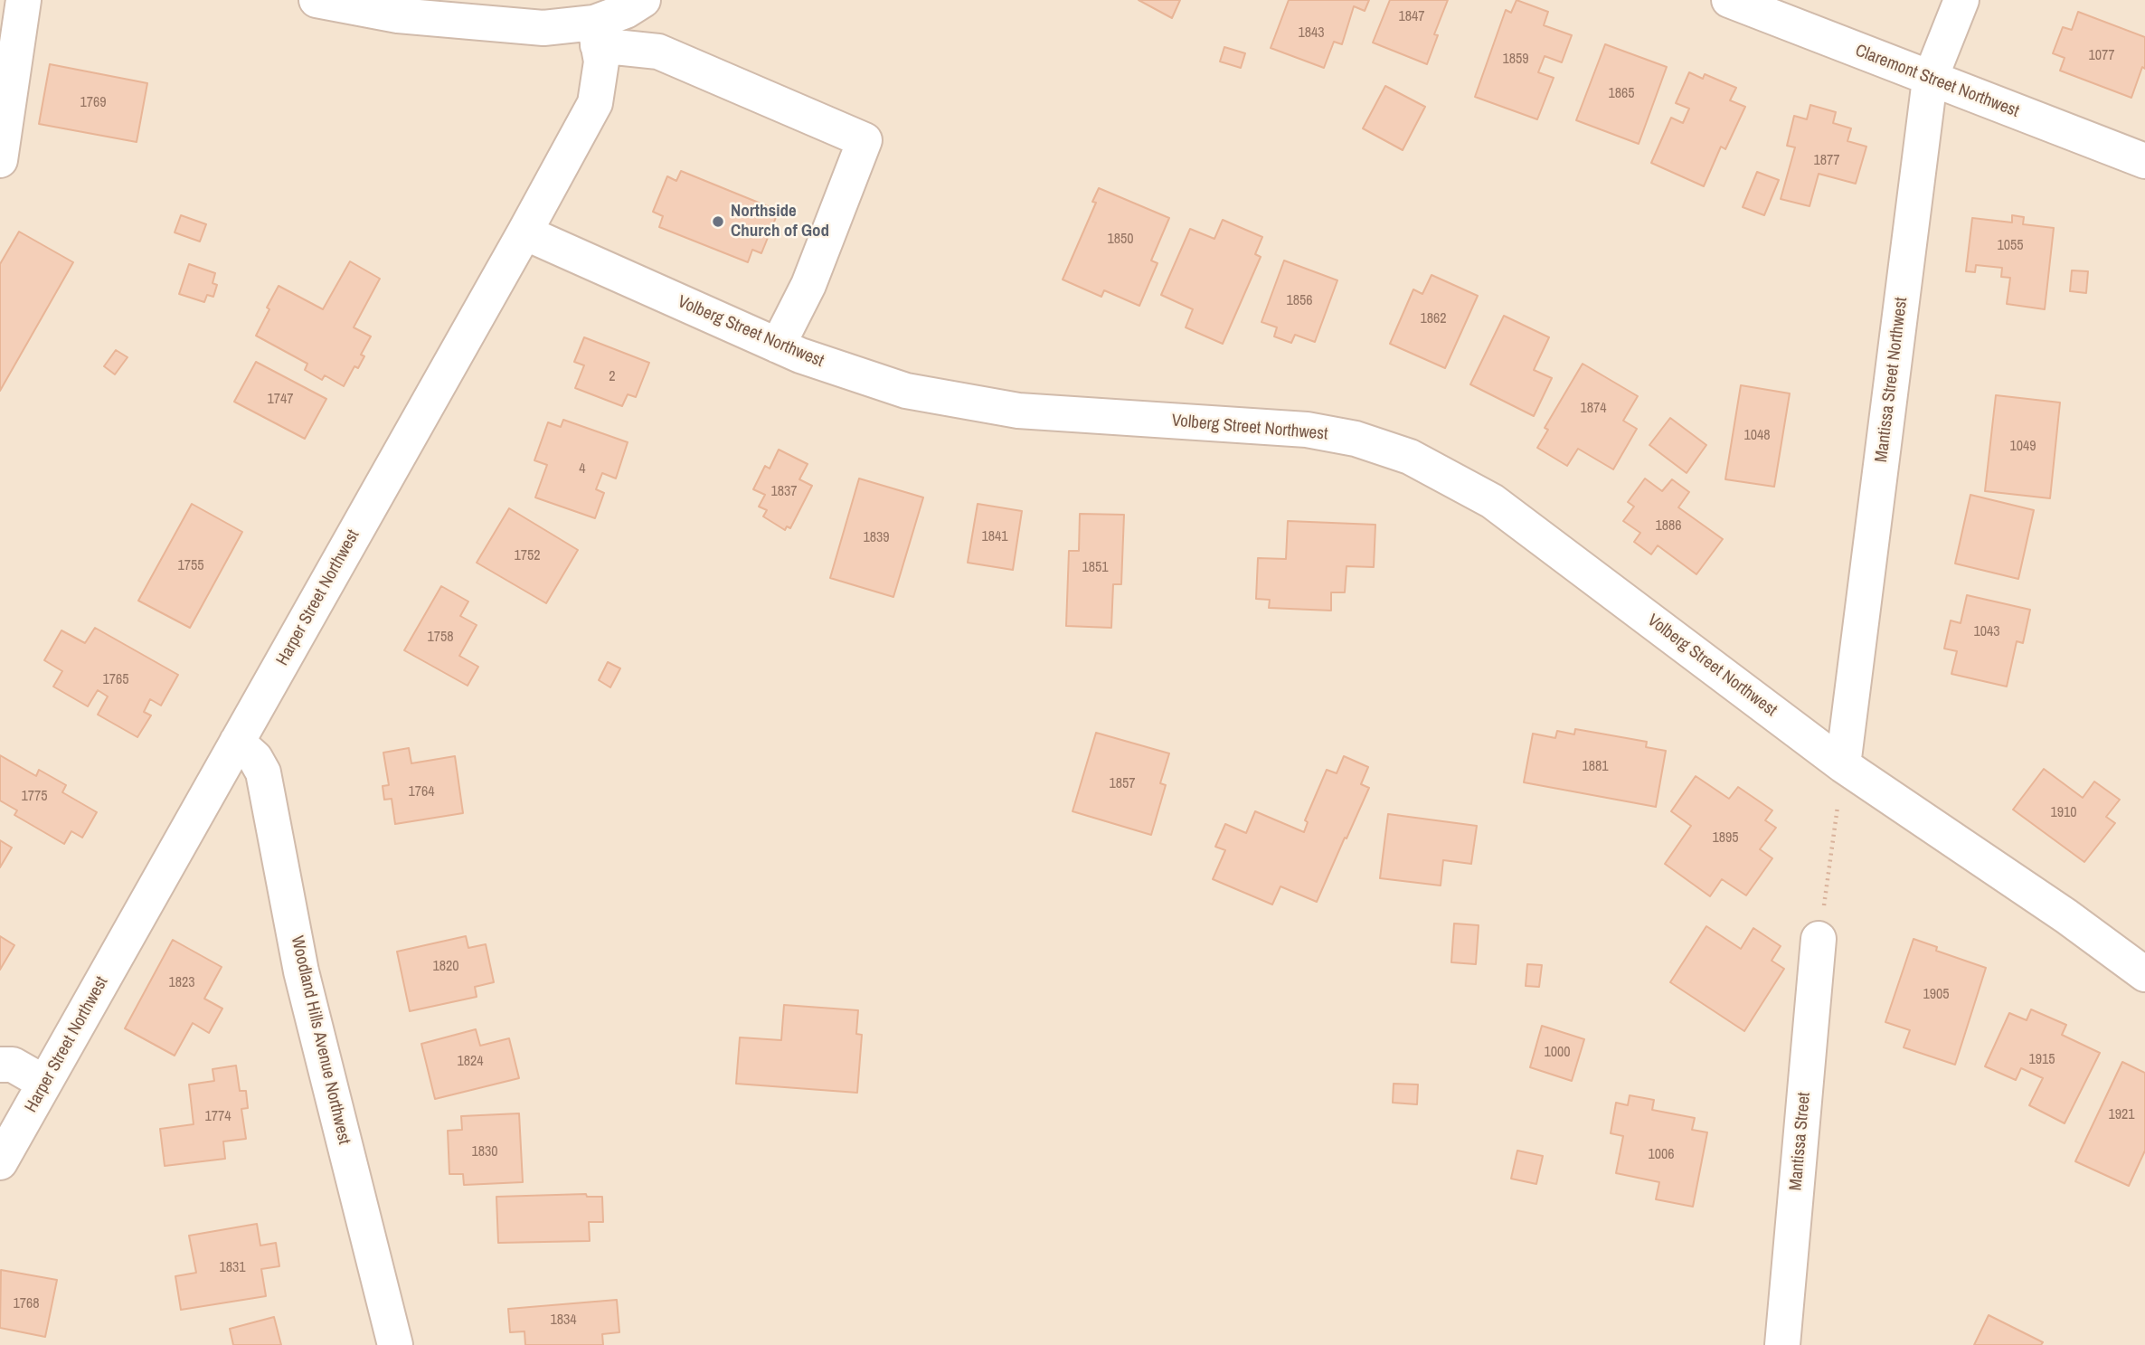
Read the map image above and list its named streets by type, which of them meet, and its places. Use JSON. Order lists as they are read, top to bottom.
{
  "streets": {
    "street": [
      "Claremont Street Northwest",
      "Volberg Street Northwest",
      "Mantissa Street Northwest",
      "Harper Street Northwest",
      "Woodland Hills Avenue Northwest",
      "Mantissa Street"
    ]
  },
  "crossings": [
    ["Claremont Street Northwest", "Mantissa Street Northwest"],
    ["Volberg Street Northwest", "Mantissa Street Northwest"],
    ["Volberg Street Northwest", "Harper Street Northwest"],
    ["Harper Street Northwest", "Woodland Hills Avenue Northwest"]
  ],
  "places": ["Northside Church of God"],
  "house_numbers": [
    "1847",
    "1843",
    "1077",
    "1859",
    "1865",
    "1769",
    "1877",
    "1850",
    "1055",
    "1856",
    "1862",
    "2",
    "1747",
    "1874",
    "1048",
    "1049",
    "4",
    "1837",
    "1886",
    "1841",
    "1839",
    "1752",
    "1755",
    "1851",
    "1043",
    "1758",
    "1765",
    "1881",
    "1857",
    "1764",
    "1775",
    "1910",
    "1895",
    "1820",
    "1823",
    "1905",
    "1000",
    "1915",
    "1824",
    "1921",
    "1774",
    "1830",
    "1006",
    "1831",
    "1768",
    "1834"
  ]
}
